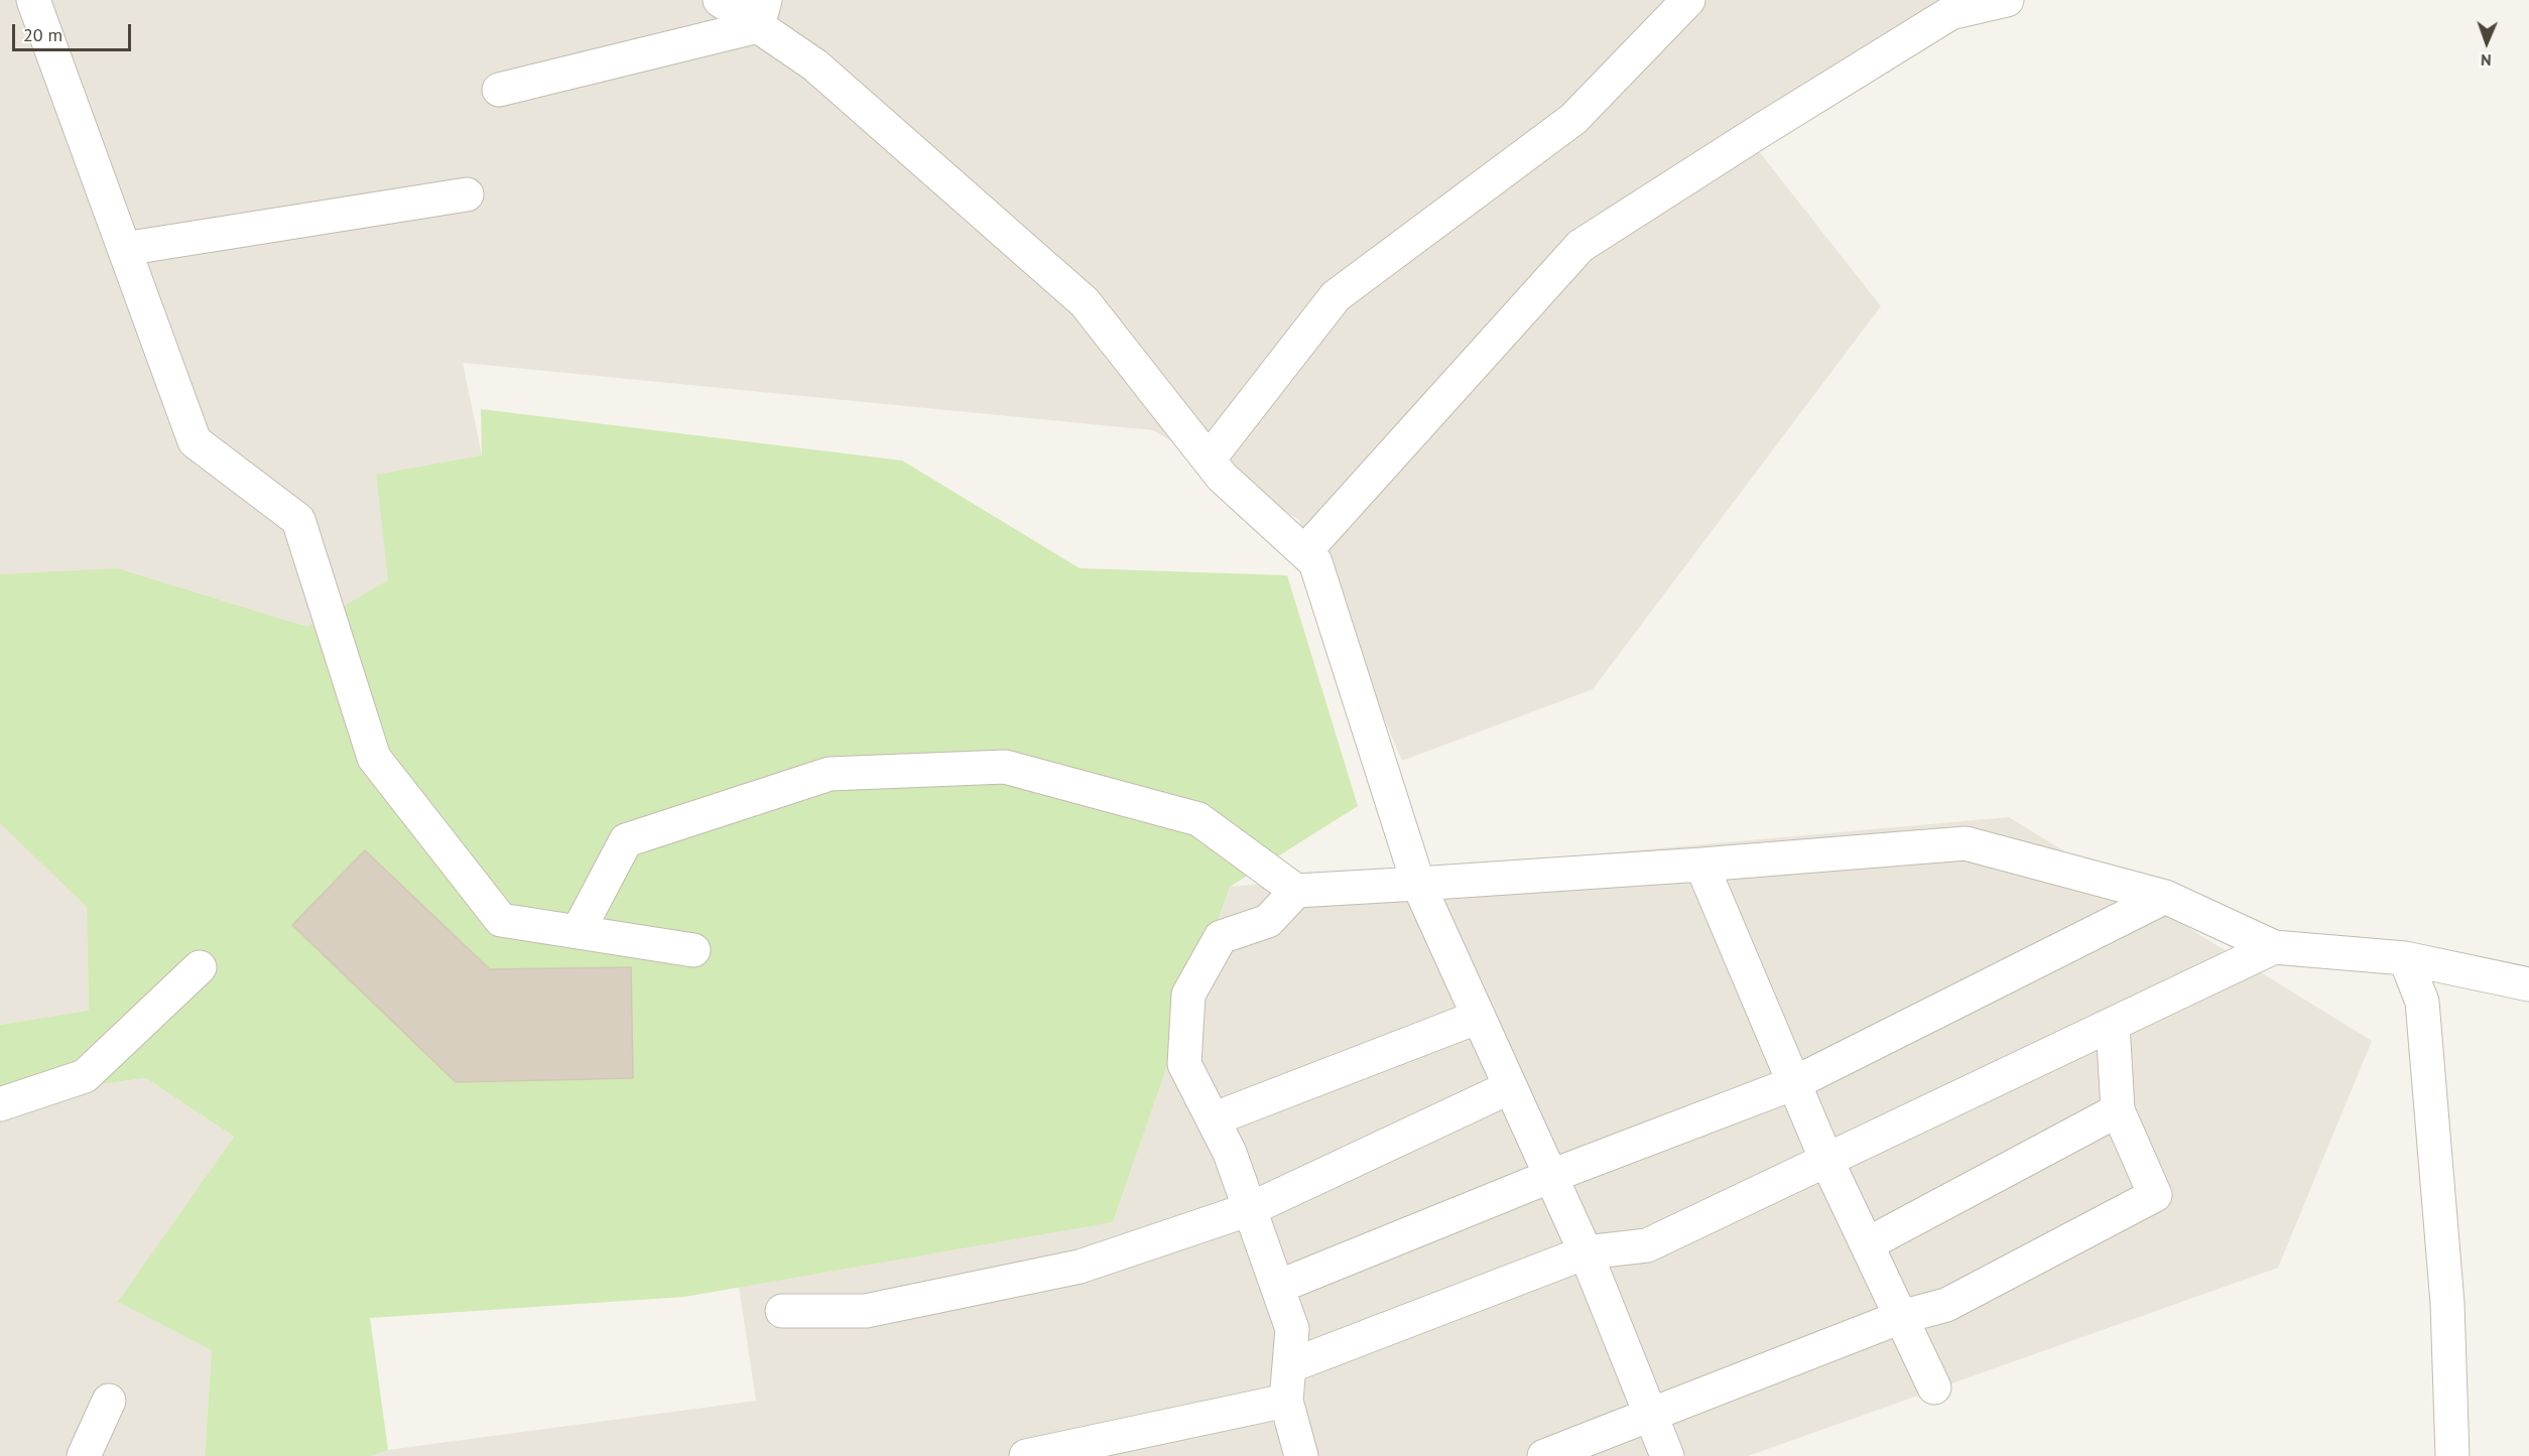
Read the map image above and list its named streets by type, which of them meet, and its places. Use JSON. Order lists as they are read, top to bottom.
{
  "scale_bar": "20 m",
  "north": "bottom"
}
